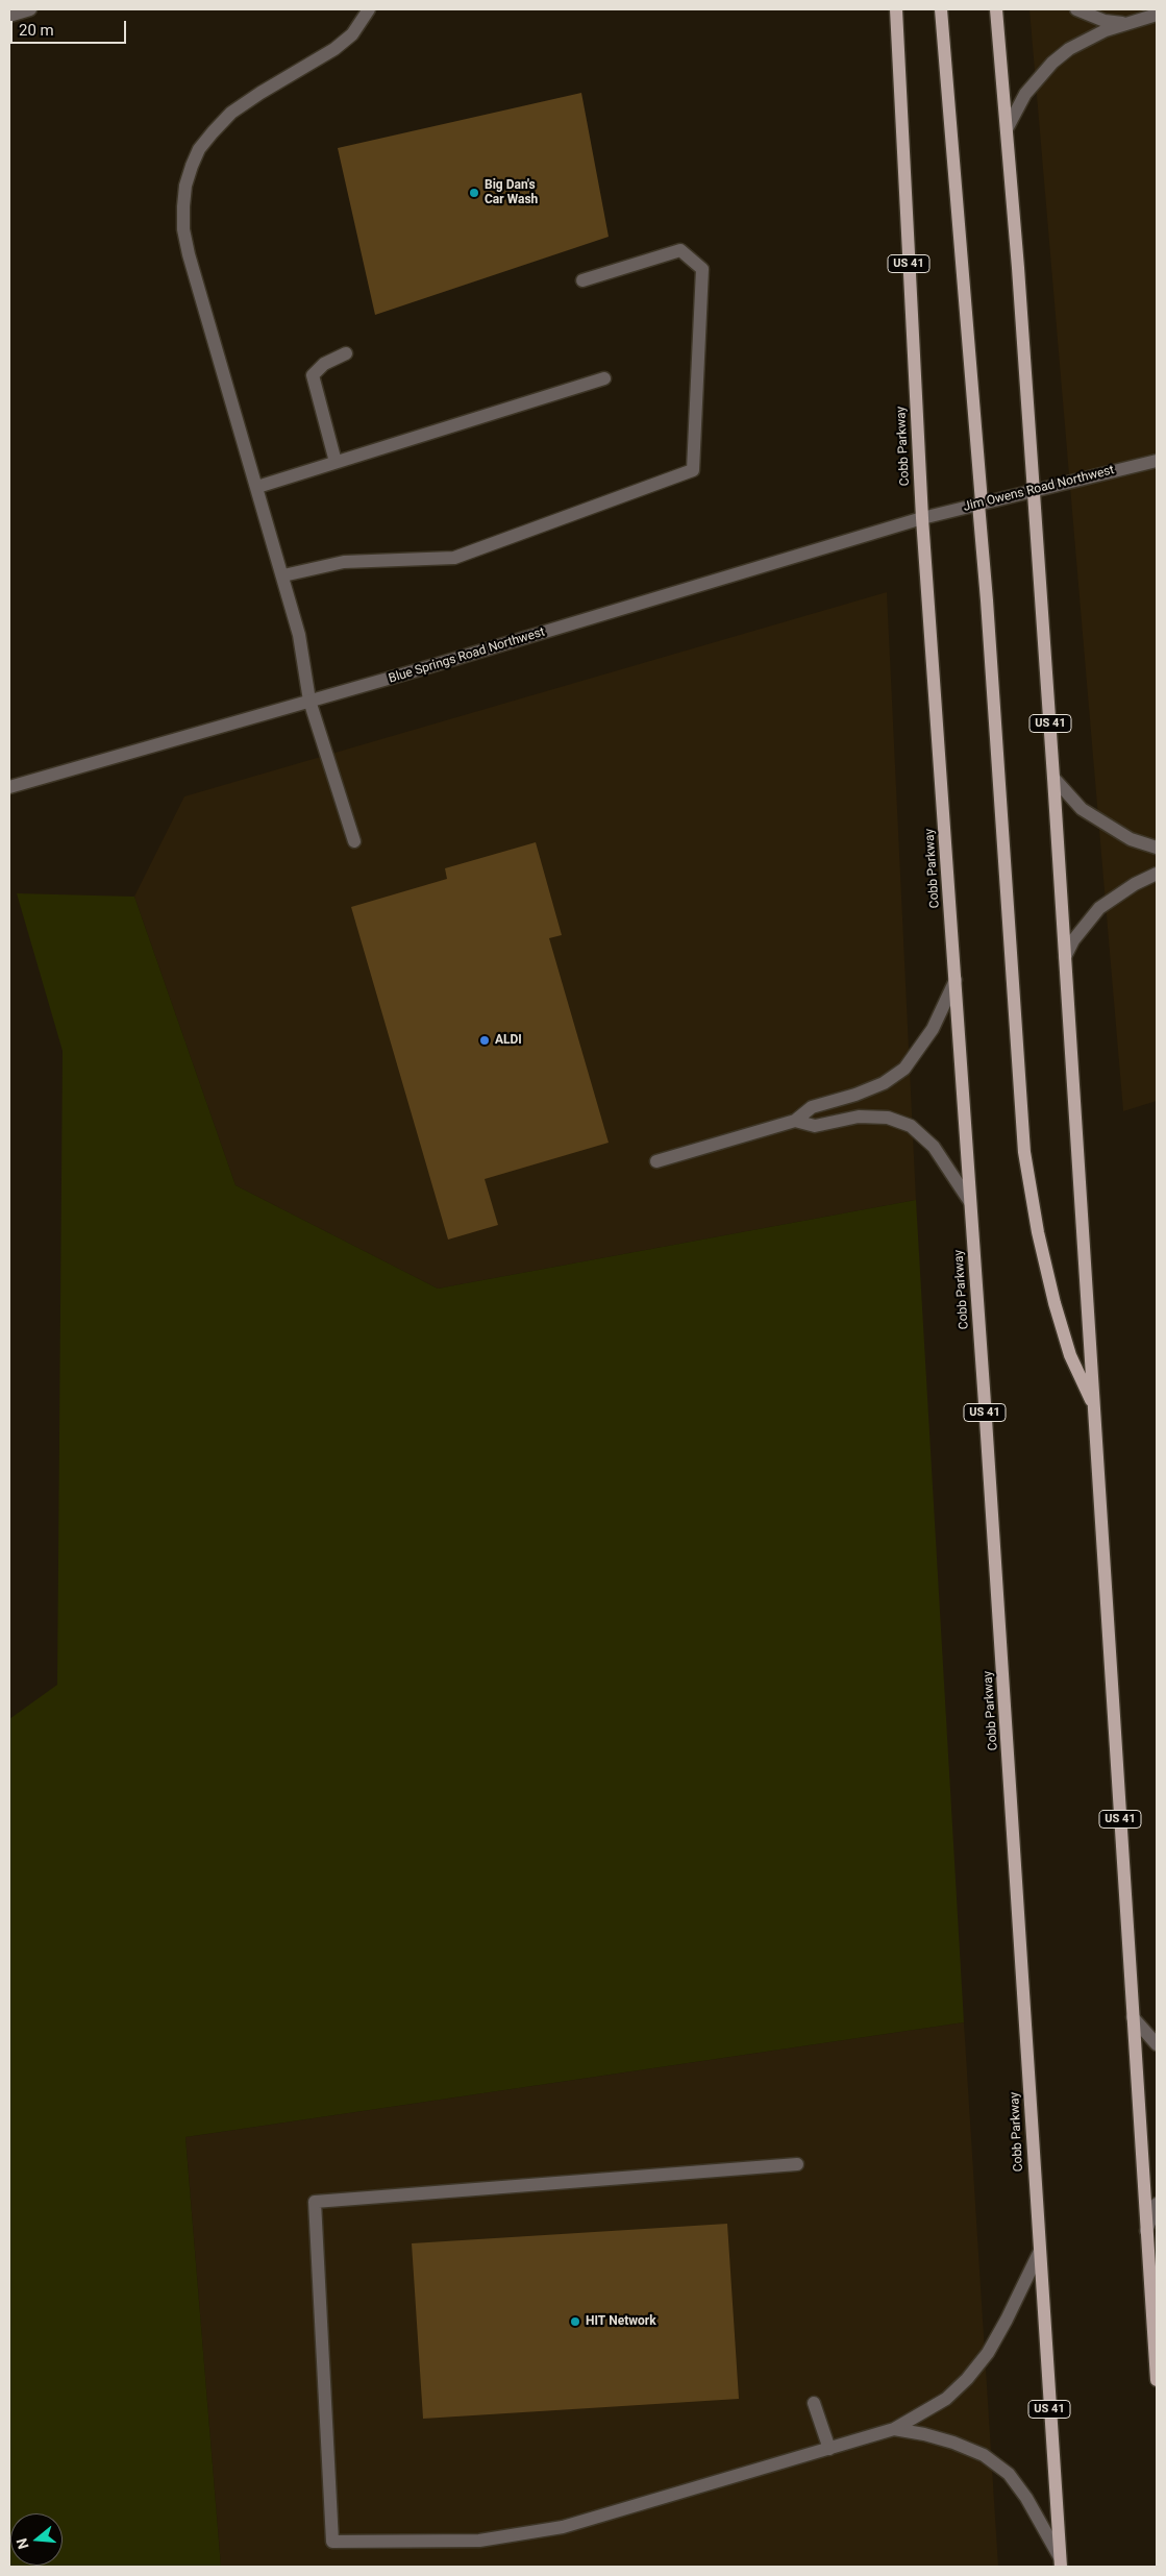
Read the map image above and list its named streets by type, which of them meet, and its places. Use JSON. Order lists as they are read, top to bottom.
{
  "streets": {
    "main road": ["US 41", "Cobb Parkway"],
    "street": ["Jim Owens Road Northwest", "Blue Springs Road Northwest"]
  },
  "crossings": [
    ["US 41", "Jim Owens Road Northwest"],
    ["Cobb Parkway", "Jim Owens Road Northwest"],
    ["Cobb Parkway", "Blue Springs Road Northwest"],
    ["Jim Owens Road Northwest", "Blue Springs Road Northwest"]
  ],
  "places": ["Big Dan's Car Wash", "ALDI", "HIT Network"],
  "scale_bar": "20 m",
  "north": "left"
}
